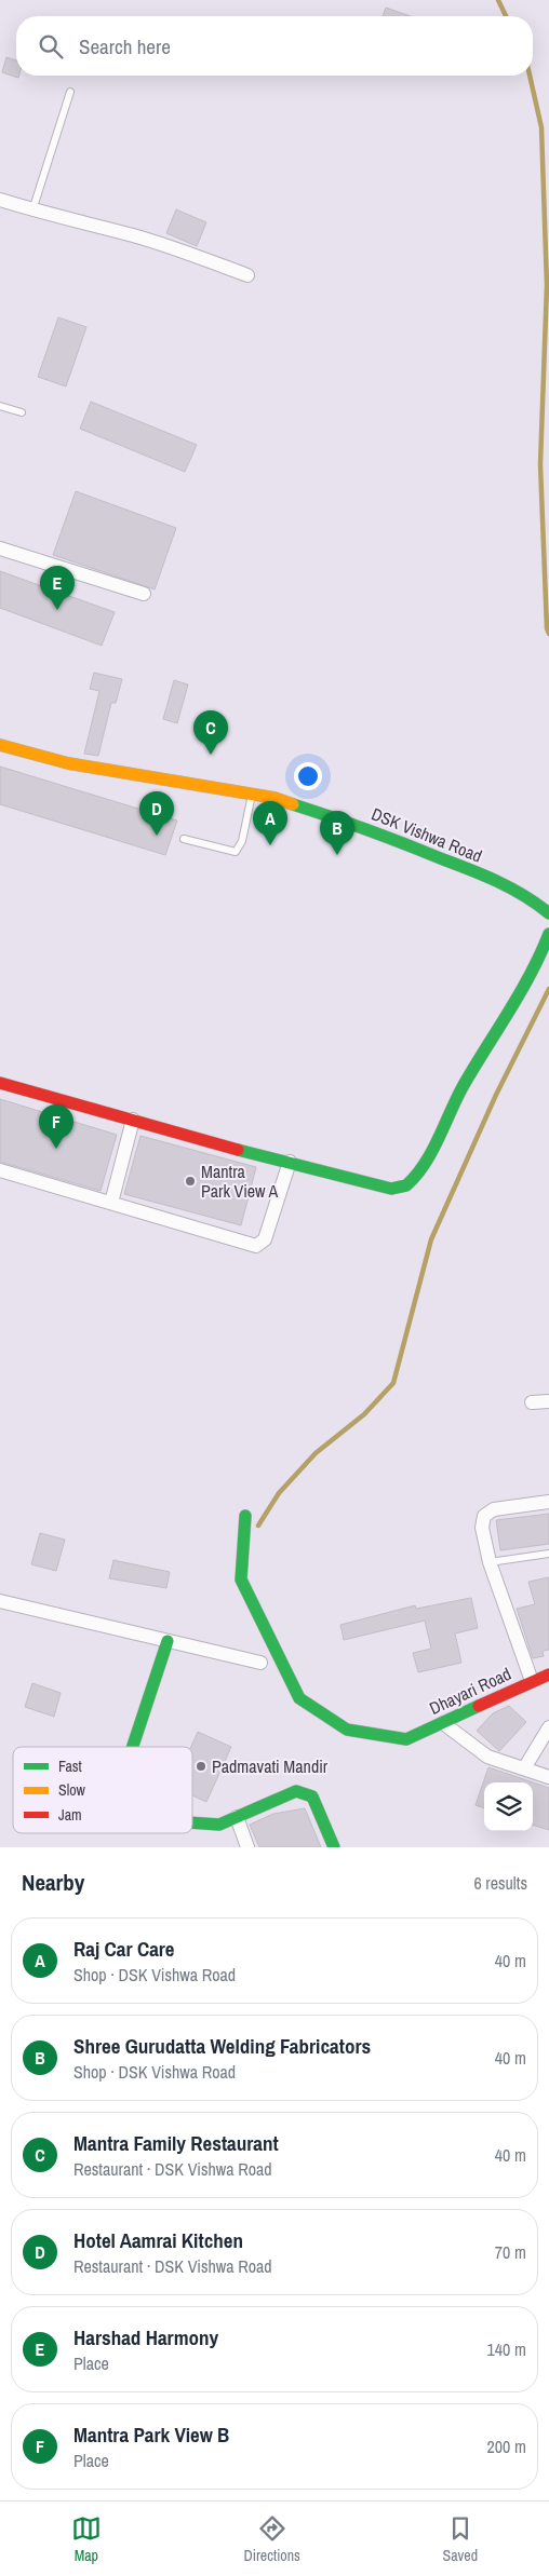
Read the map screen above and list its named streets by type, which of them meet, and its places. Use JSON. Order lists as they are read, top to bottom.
{
  "streets": {
    "street": ["DSK Vishwa Road", "Dhayari Road"]
  },
  "places": ["Mantra Park View A", "Padmavati Mandir"],
  "legend": ["Fast", "Slow", "Jam"],
  "page": {
    "search": "Search here",
    "pins": [
      "E",
      "C",
      "D",
      "A",
      "B",
      "F"
    ],
    "heading": ["Nearby", "6 results"],
    "list": [
      {
        "mark": "A",
        "name": "Raj Car Care",
        "note": "Shop · DSK Vishwa Road",
        "value": "40 m"
      },
      {
        "mark": "B",
        "name": "Shree Gurudatta Welding Fabricators",
        "note": "Shop · DSK Vishwa Road",
        "value": "40 m"
      },
      {
        "mark": "C",
        "name": "Mantra Family Restaurant",
        "note": "Restaurant · DSK Vishwa Road",
        "value": "40 m"
      },
      {
        "mark": "D",
        "name": "Hotel Aamrai Kitchen",
        "note": "Restaurant · DSK Vishwa Road",
        "value": "70 m"
      },
      {
        "mark": "E",
        "name": "Harshad Harmony",
        "note": "Place",
        "value": "140 m"
      },
      {
        "mark": "F",
        "name": "Mantra Park View B",
        "note": "Place",
        "value": "200 m"
      }
    ],
    "nav": ["Map", "Directions", "Saved"]
  }
}
